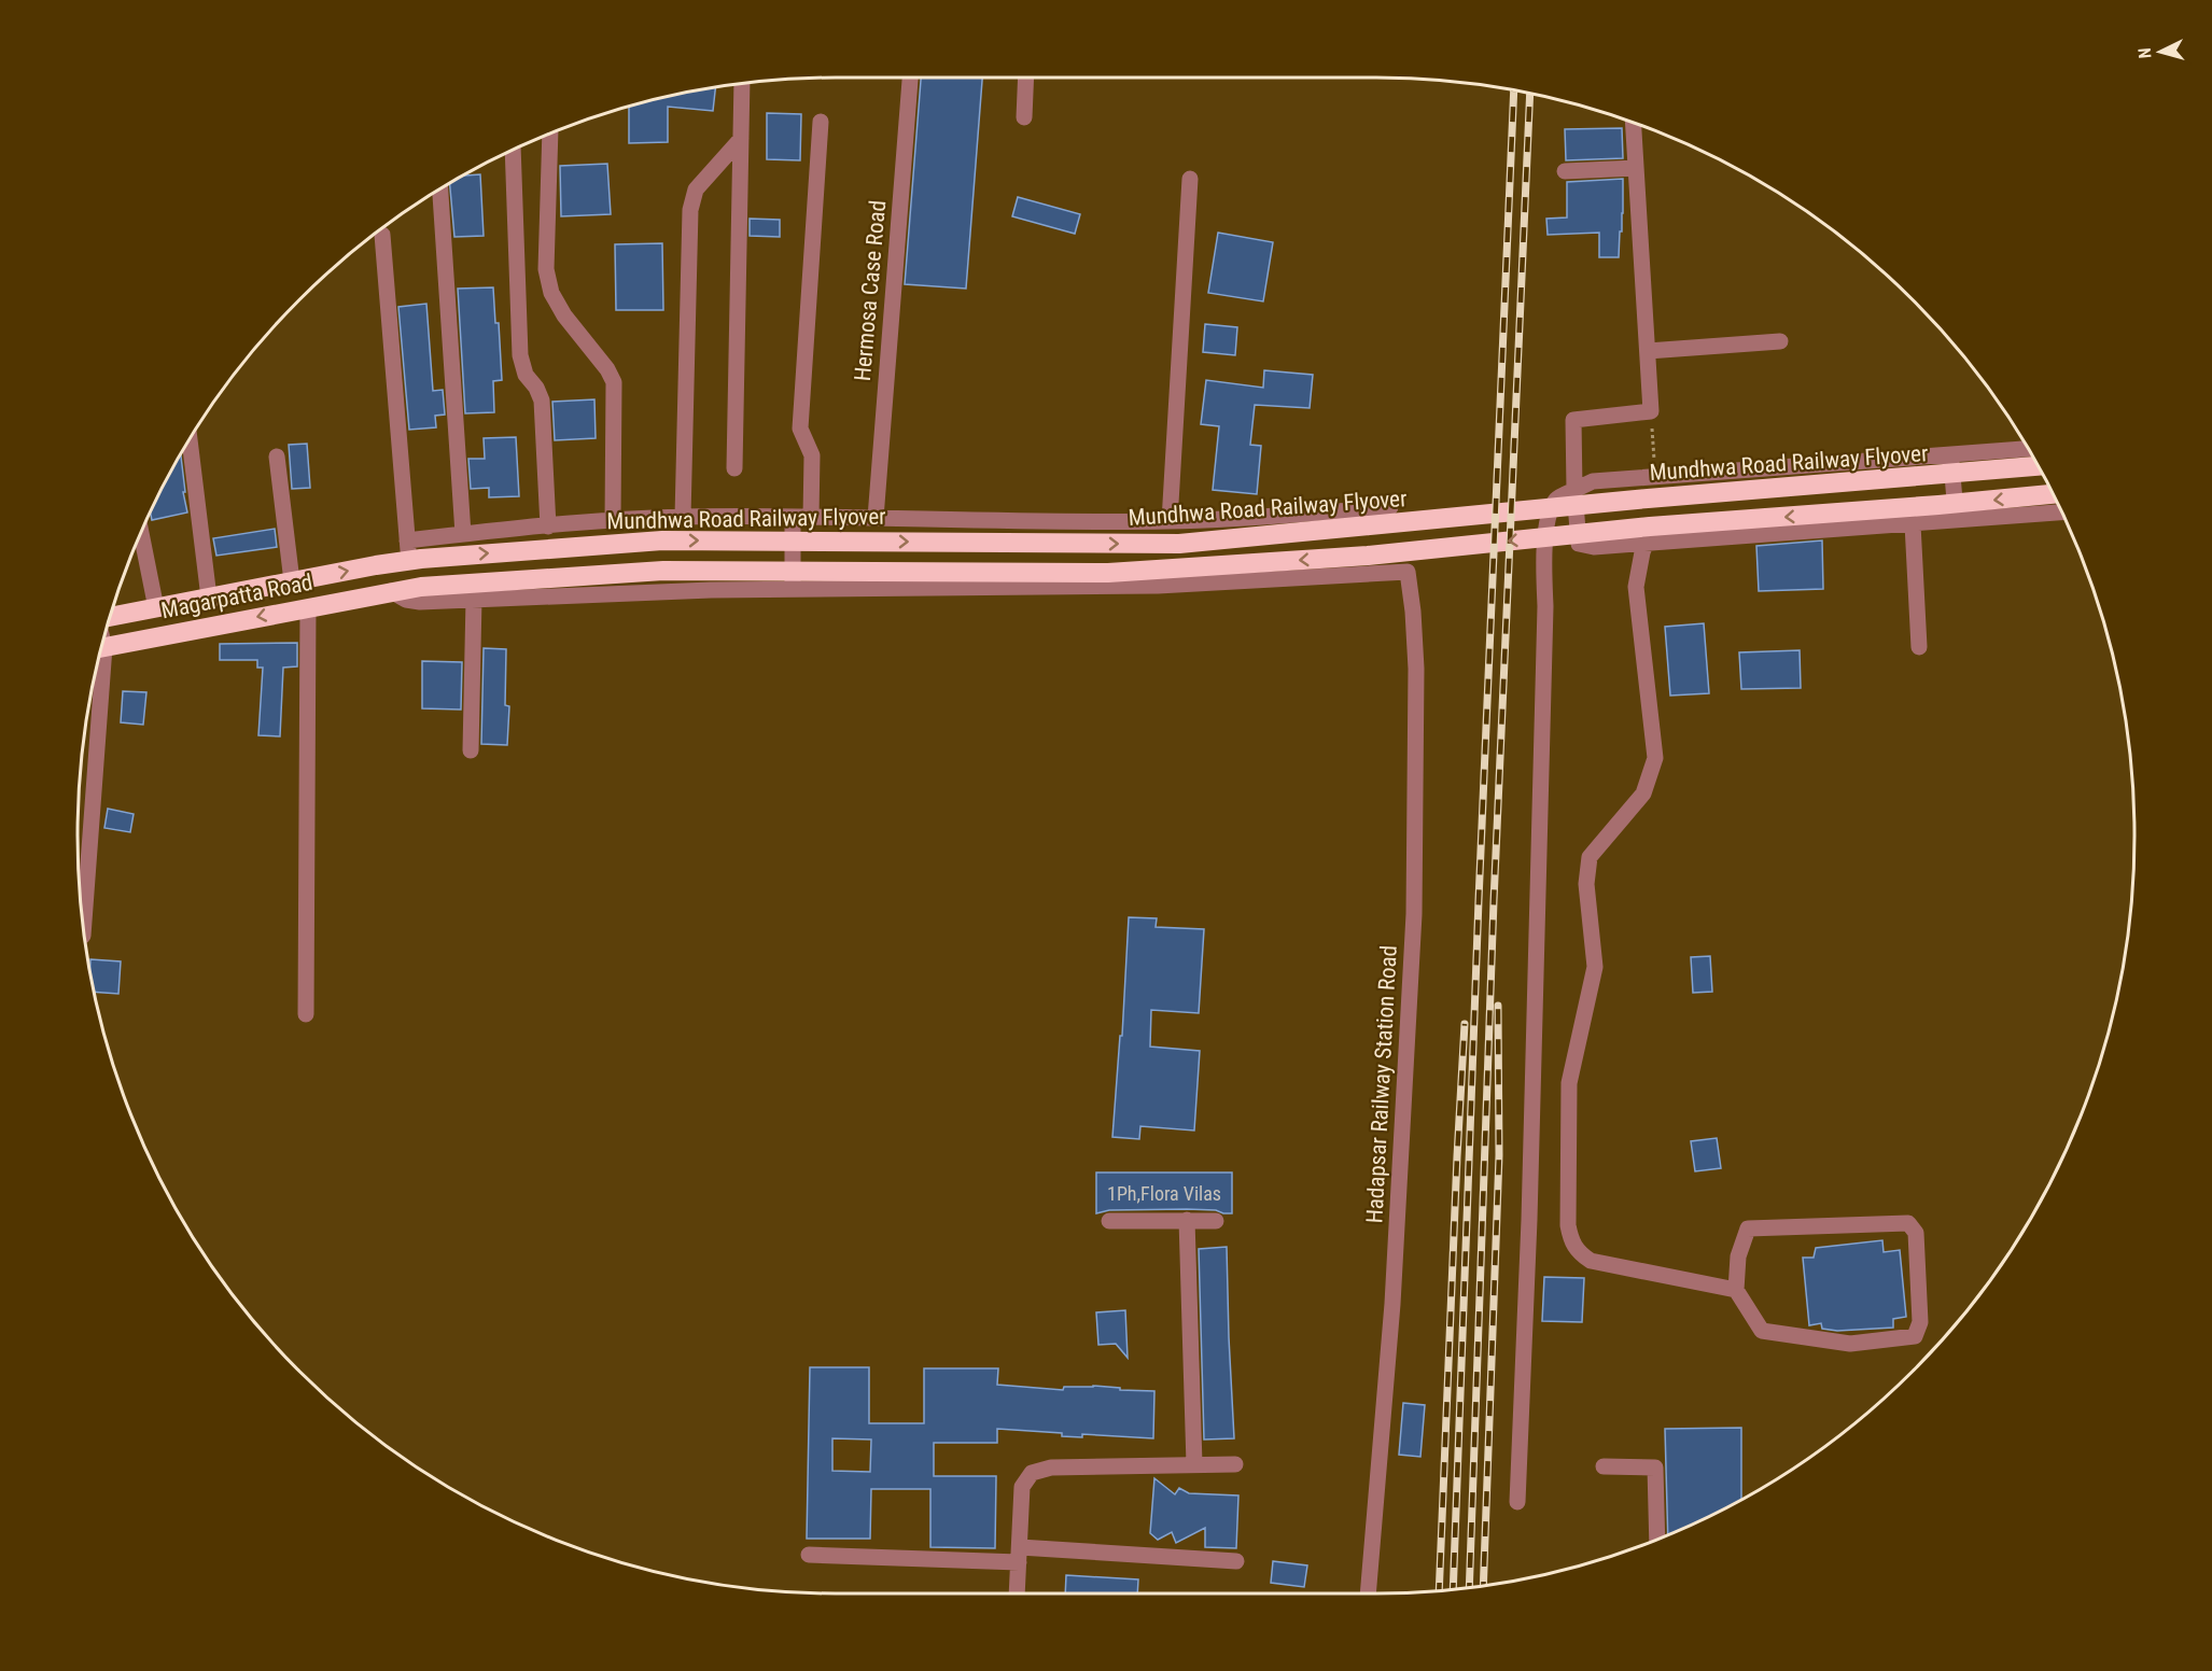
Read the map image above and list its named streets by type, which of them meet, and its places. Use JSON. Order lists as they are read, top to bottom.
{
  "streets": {
    "highway": ["Mundhwa Road Railway Flyover", "Magarpatta Road"],
    "street": ["Hermosa Case Road", "Hadapsar Railway Station Road"]
  },
  "crossings": [
    ["Mundhwa Road Railway Flyover", "Magarpatta Road"]
  ],
  "house_numbers": ["1Ph,Flora Vilas"],
  "north": "left"
}
